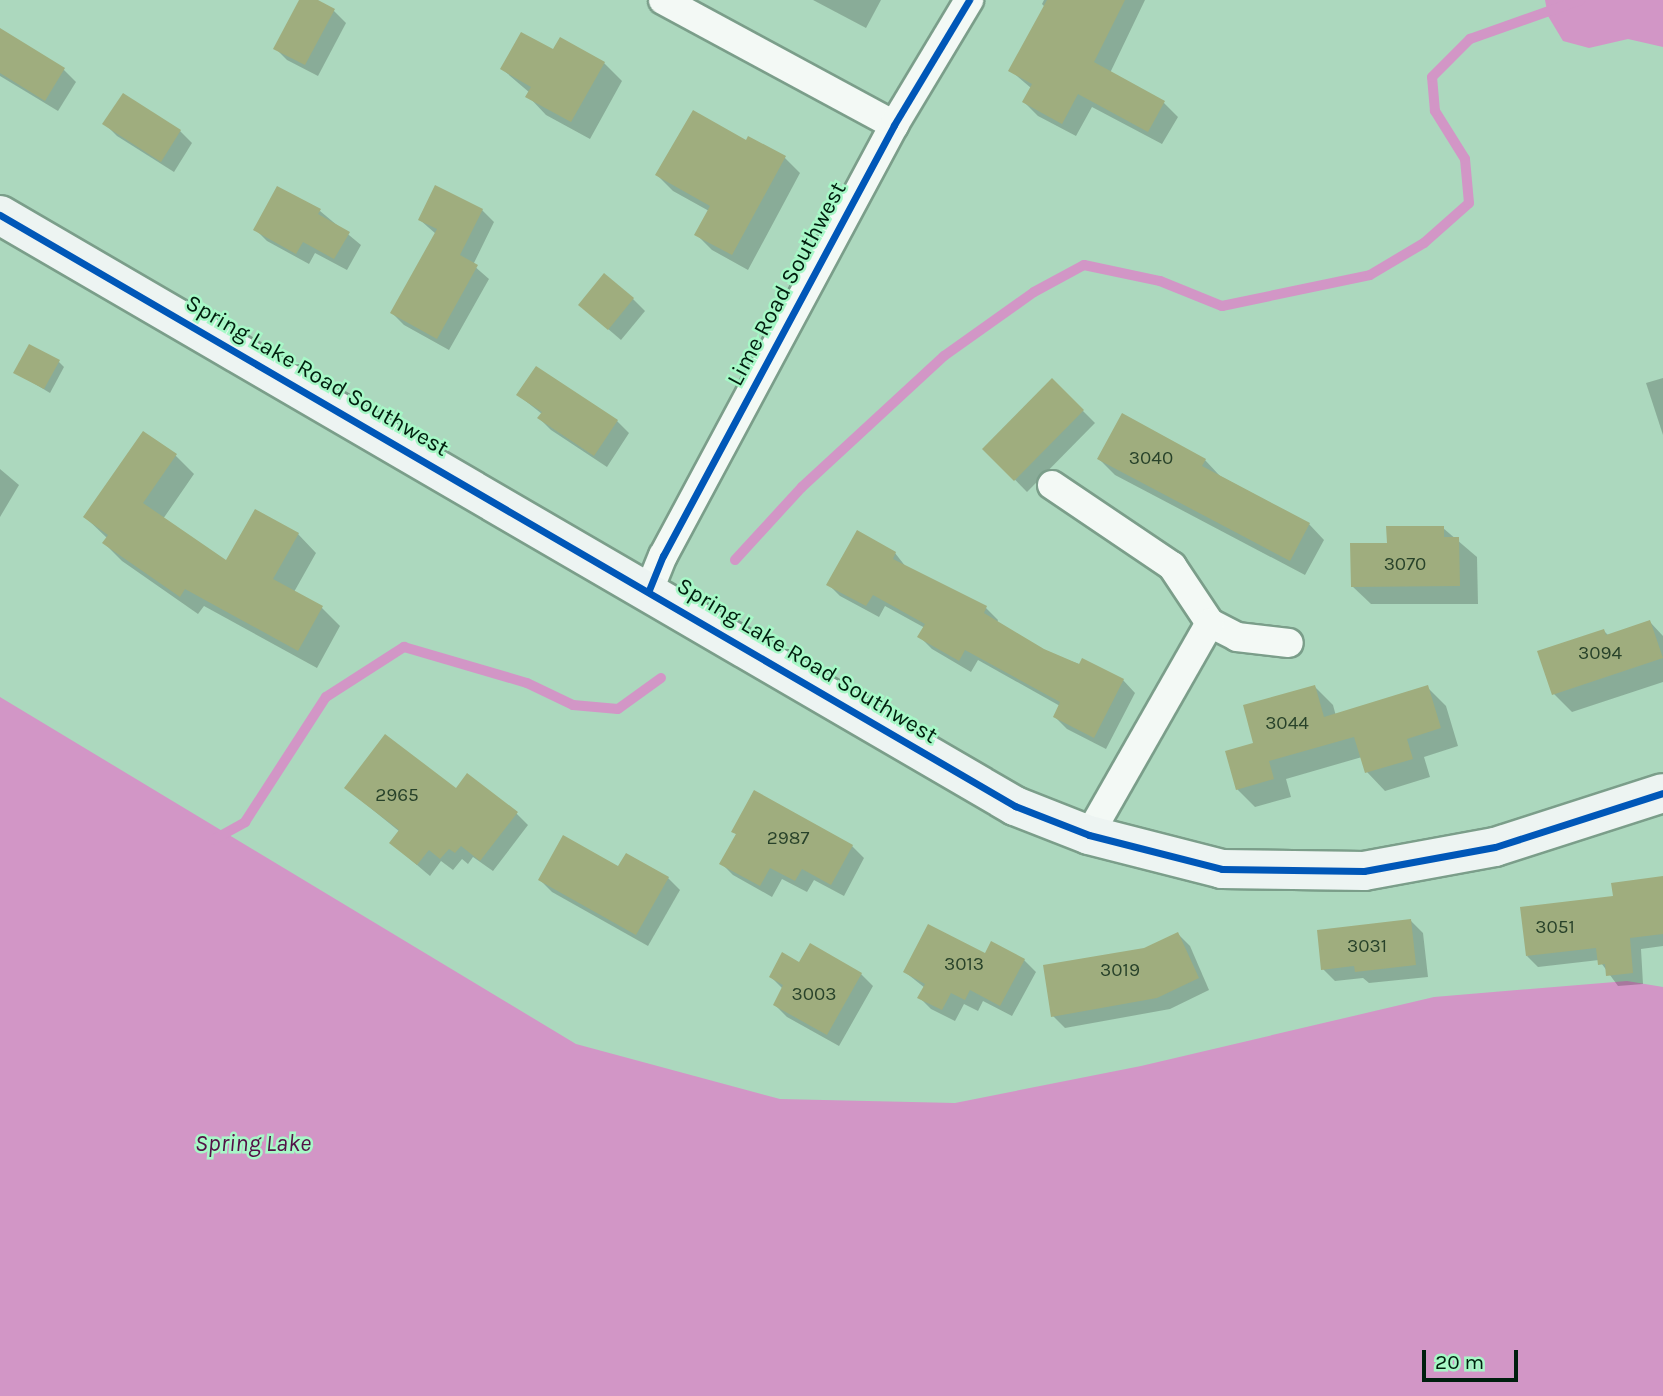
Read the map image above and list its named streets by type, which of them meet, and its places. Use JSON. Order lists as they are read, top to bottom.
{
  "streets": {
    "street": ["Lime Road Southwest", "Spring Lake Road Southwest"]
  },
  "crossings": [
    ["Lime Road Southwest", "Spring Lake Road Southwest"]
  ],
  "water": ["Spring Lake"],
  "house_numbers": [
    "3040",
    "3070",
    "3094",
    "3044",
    "2965",
    "2987",
    "3051",
    "3031",
    "3013",
    "3019",
    "3003"
  ],
  "scale_bar": "20 m"
}
